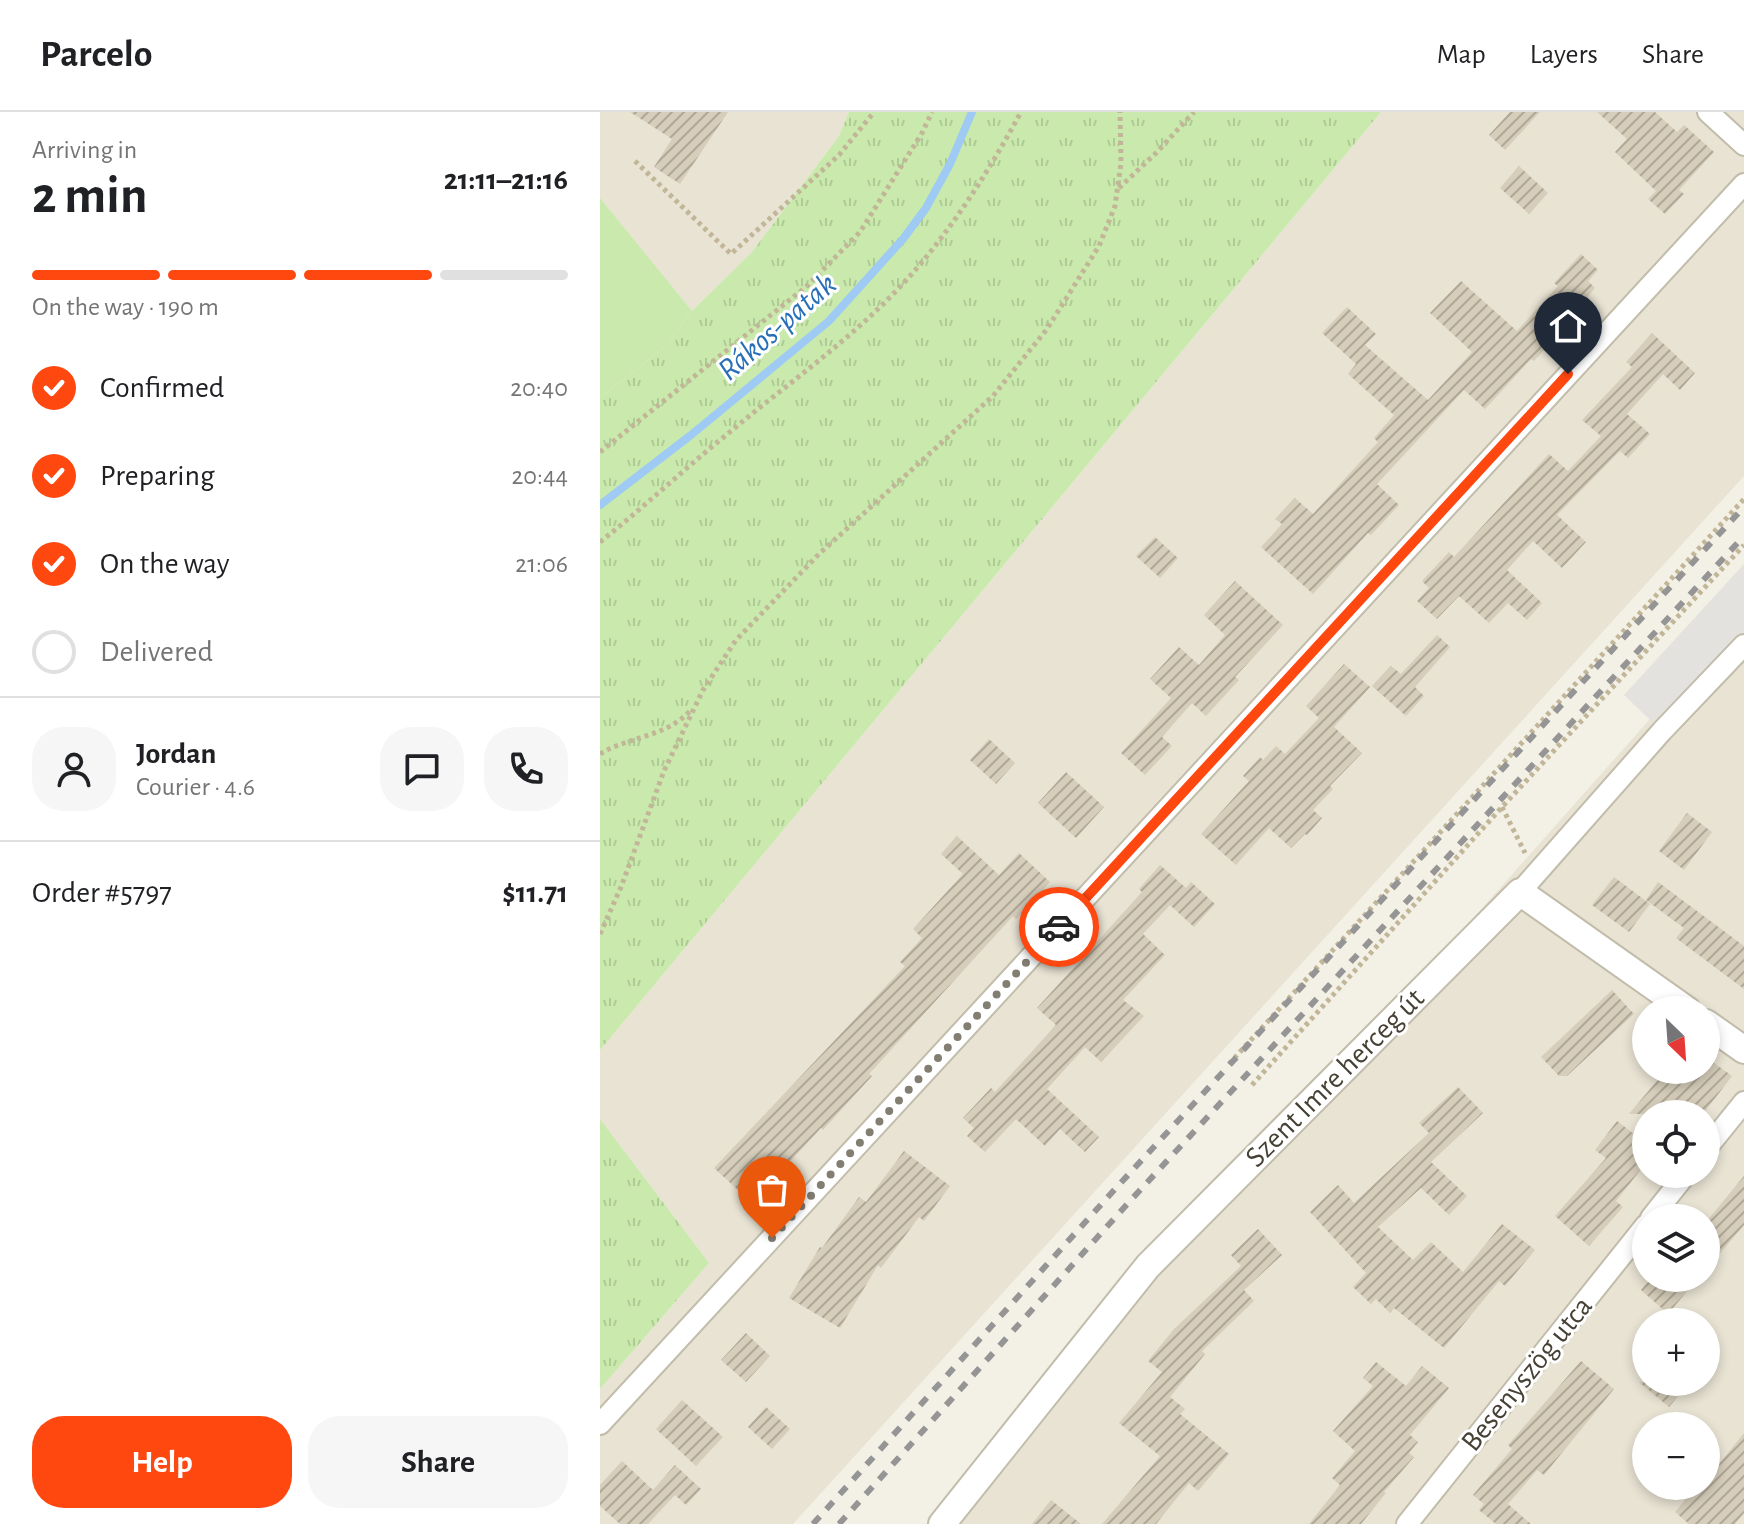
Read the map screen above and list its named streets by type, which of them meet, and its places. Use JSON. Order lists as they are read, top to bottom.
{
  "streets": {
    "street": ["Szent Imre herceg út", "Besenyszög utca"]
  },
  "water": ["Rákos-patak"],
  "north": "bottom right",
  "page": {
    "header": "Parcelo",
    "nav": ["Map", "Layers", "Share"],
    "heading": ["2 min", "Arriving in", "21:11–21:16"],
    "panel": [
      "Jordan",
      "Courier · 4.6",
      "Order #5797",
      "$11.71"
    ],
    "bar": "On the way · 190 m",
    "list": [
      ["Confirmed", "20:40"],
      ["Preparing", "20:44"],
      ["On the way", "21:06"],
      "Delivered"
    ],
    "map_buttons": ["+", "−"],
    "buttons": ["Help", "Share"]
  }
}
